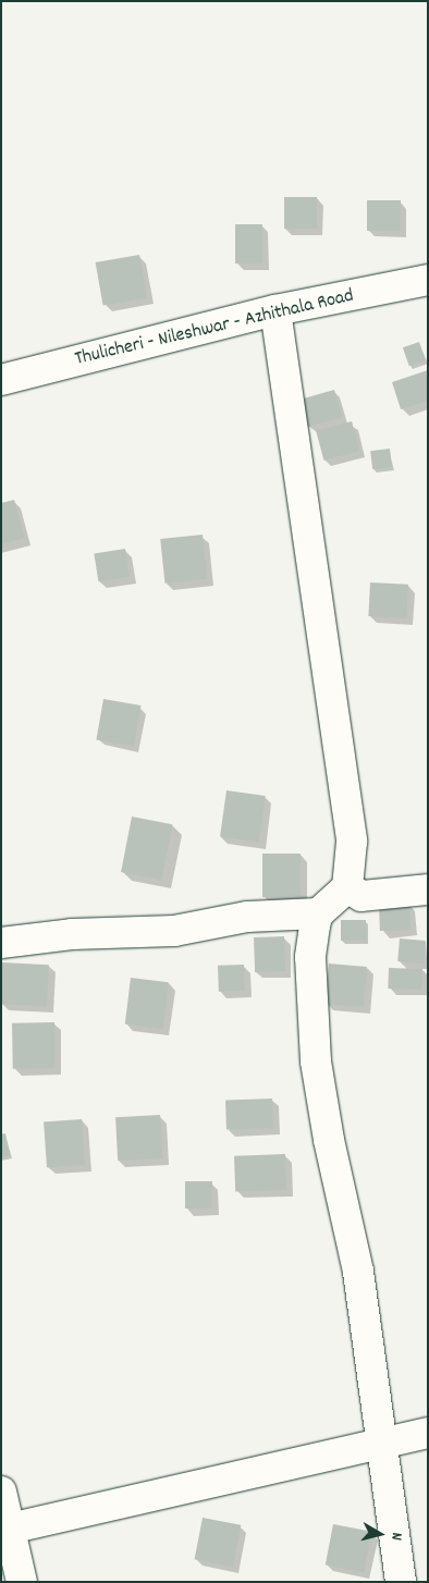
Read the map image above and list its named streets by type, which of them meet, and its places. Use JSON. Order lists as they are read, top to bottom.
{
  "streets": {
    "street": ["Thulicheri - Nileshwar - Azhithala Road"]
  },
  "north": "right"
}
